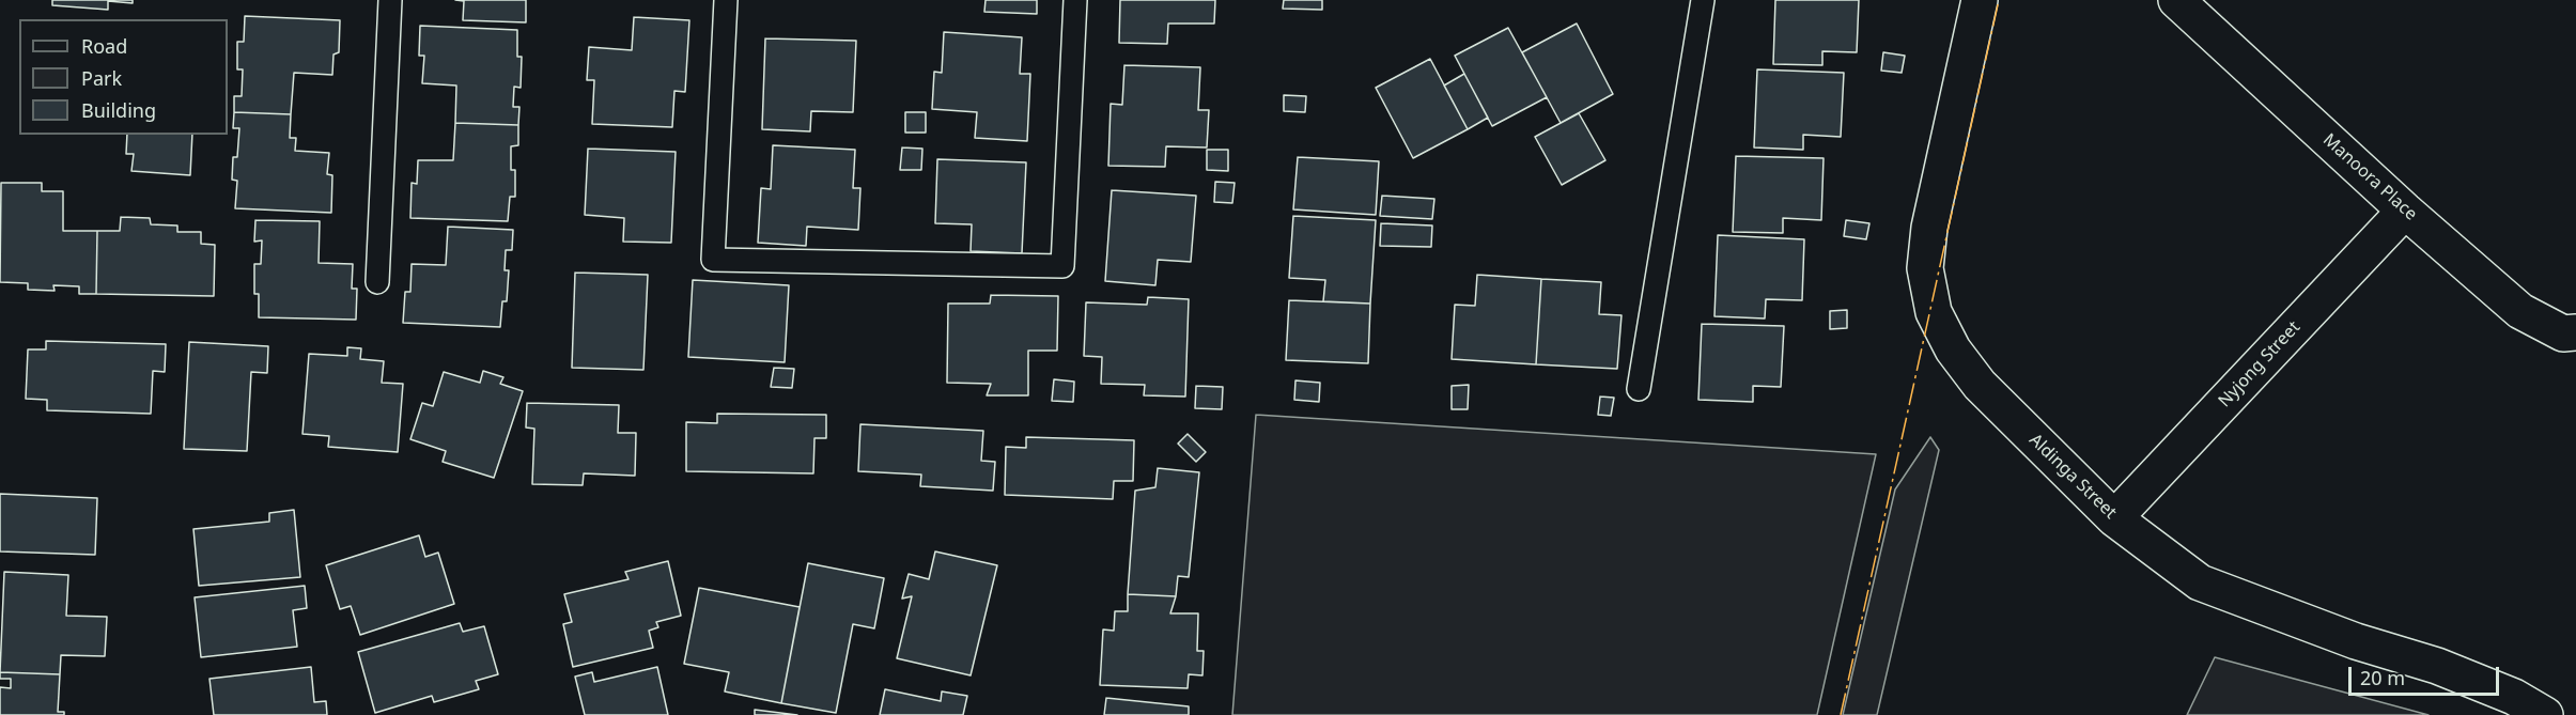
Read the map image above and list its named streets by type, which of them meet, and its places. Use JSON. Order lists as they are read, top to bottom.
{
  "streets": {
    "street": ["Manoora Place", "Nyjong Street", "Aldinga Street"]
  },
  "crossings": [
    ["Manoora Place", "Nyjong Street"],
    ["Nyjong Street", "Aldinga Street"]
  ],
  "legend": ["Road", "Park", "Building"],
  "scale_bar": "20 m"
}
